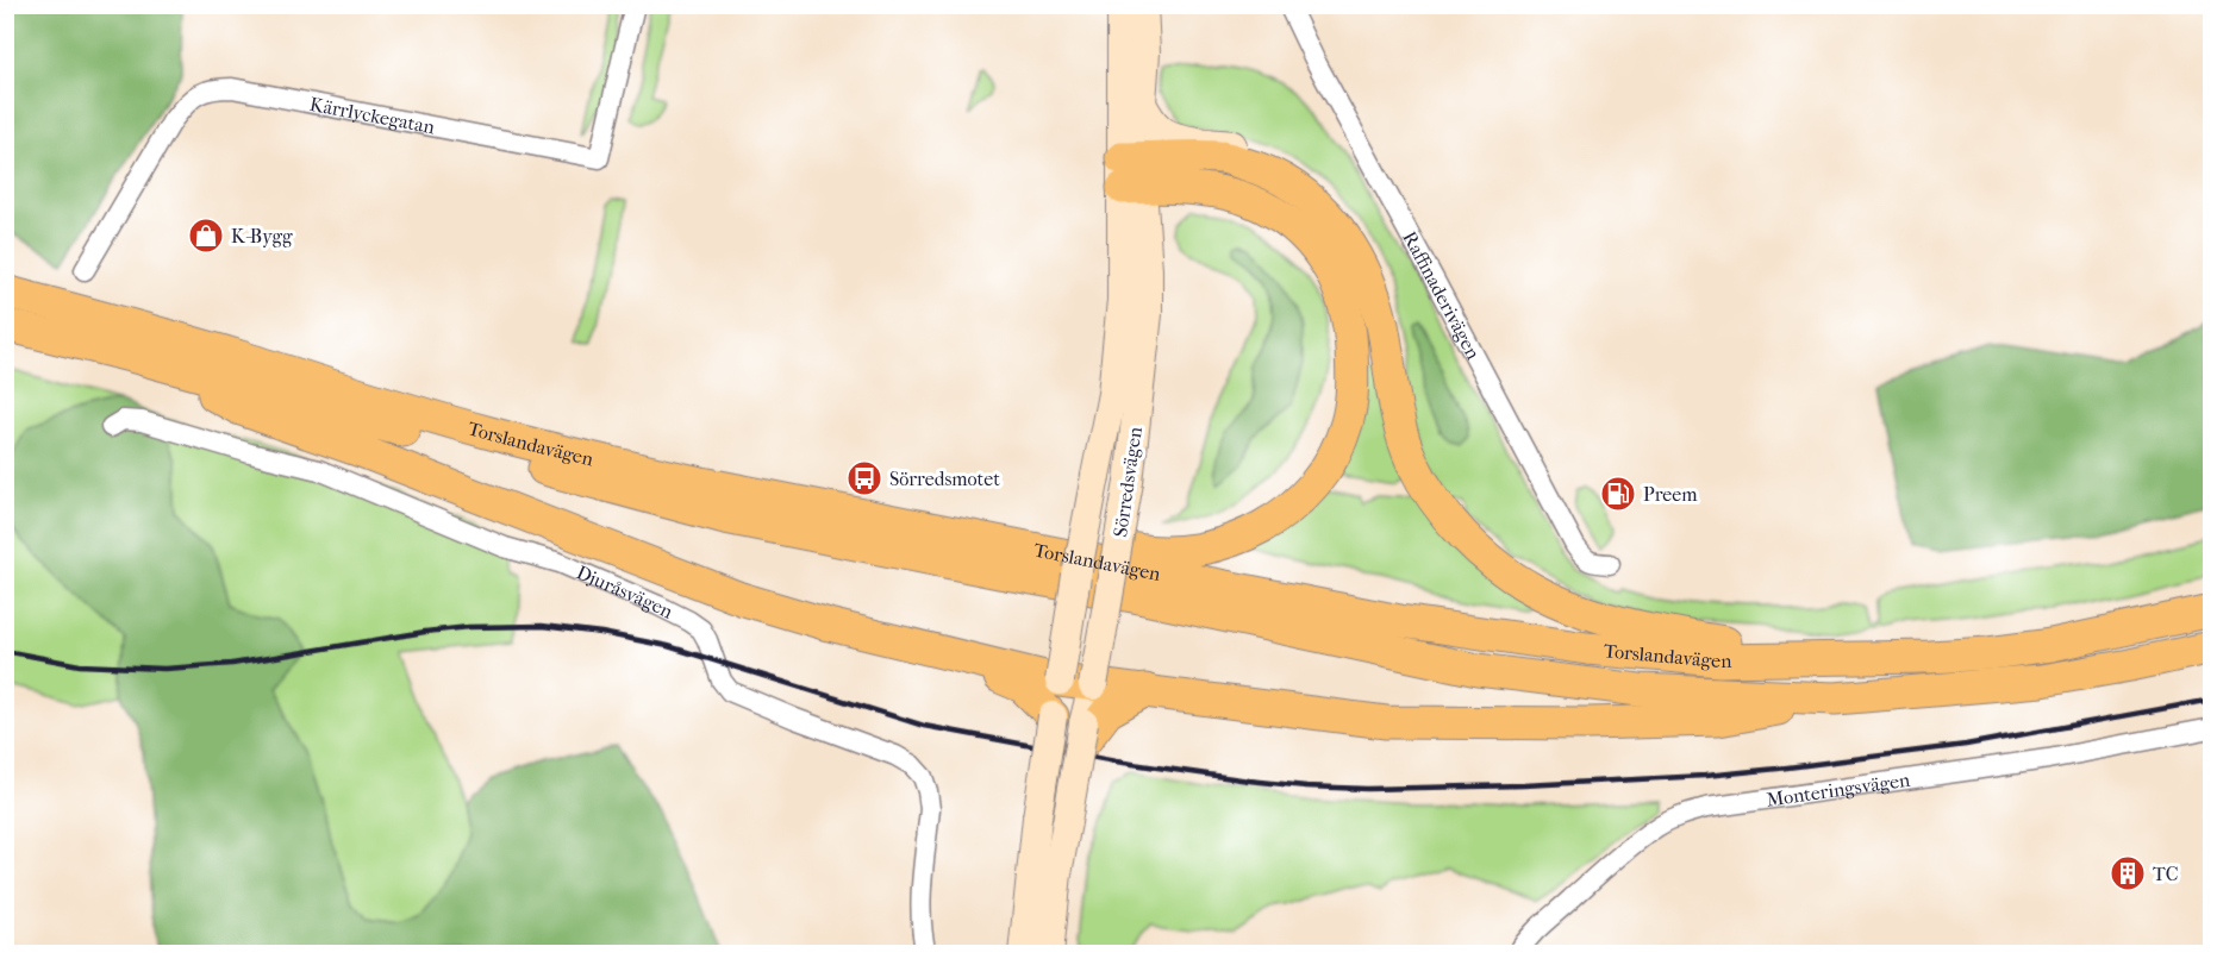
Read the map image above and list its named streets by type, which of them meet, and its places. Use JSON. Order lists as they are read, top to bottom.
{
  "streets": {
    "main road": ["Torslandavägen"],
    "street": [
      "Kärrlyckegatan",
      "Raffinaderivägen",
      "Sörredsvägen",
      "Djuråsvägen",
      "Monteringsvägen"
    ]
  },
  "places": {
    "shop": ["K-Bygg"],
    "bus stop": ["Sörredsmotet"],
    "fuel station": ["Preem"],
    "building": ["TC"]
  }
}
